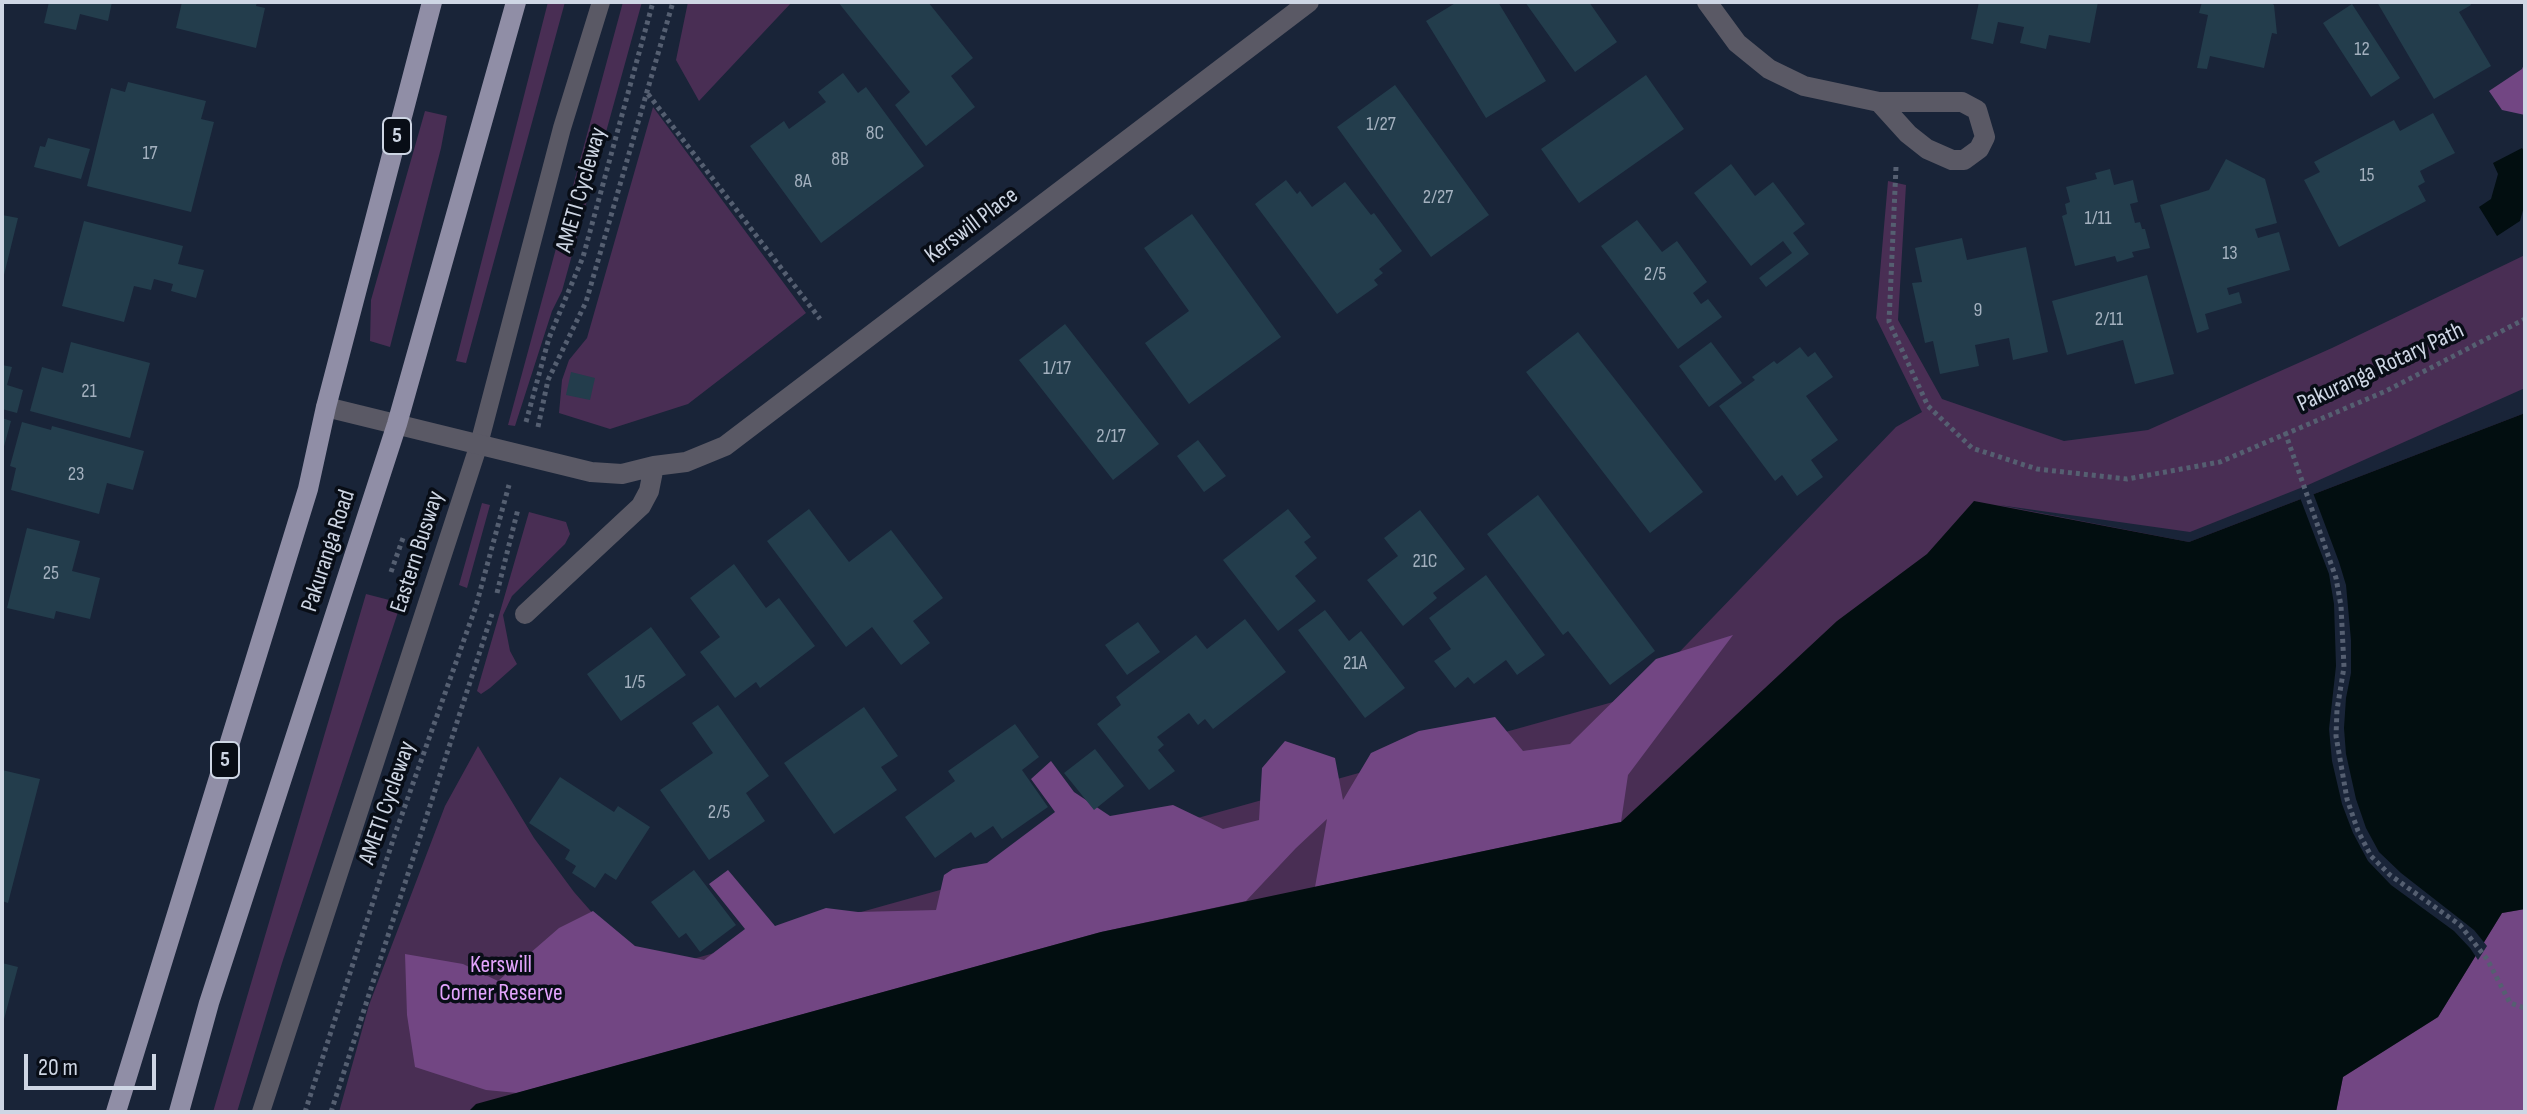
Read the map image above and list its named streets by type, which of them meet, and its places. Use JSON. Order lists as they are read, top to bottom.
{
  "streets": {
    "main road": ["5", "Pakuranga Road"],
    "street": ["Kerswill Place"],
    "lane": ["Eastern Busway"],
    "path": ["AMETI Cycleway", "Pakuranga Rotary Path"]
  },
  "crossings": [
    ["Kerswill Place", "Pakuranga Road"],
    ["Kerswill Place", "Eastern Busway"]
  ],
  "parks": ["Kerswill Corner Reserve"],
  "house_numbers": [
    "12",
    "1/27",
    "8C",
    "17",
    "8B",
    "15",
    "8A",
    "2/27",
    "1/11",
    "13",
    "2/5",
    "9",
    "2/11",
    "1/17",
    "21",
    "2/17",
    "23",
    "21C",
    "25",
    "21A",
    "1/5",
    "2/5"
  ],
  "scale_bar": "20 m"
}
